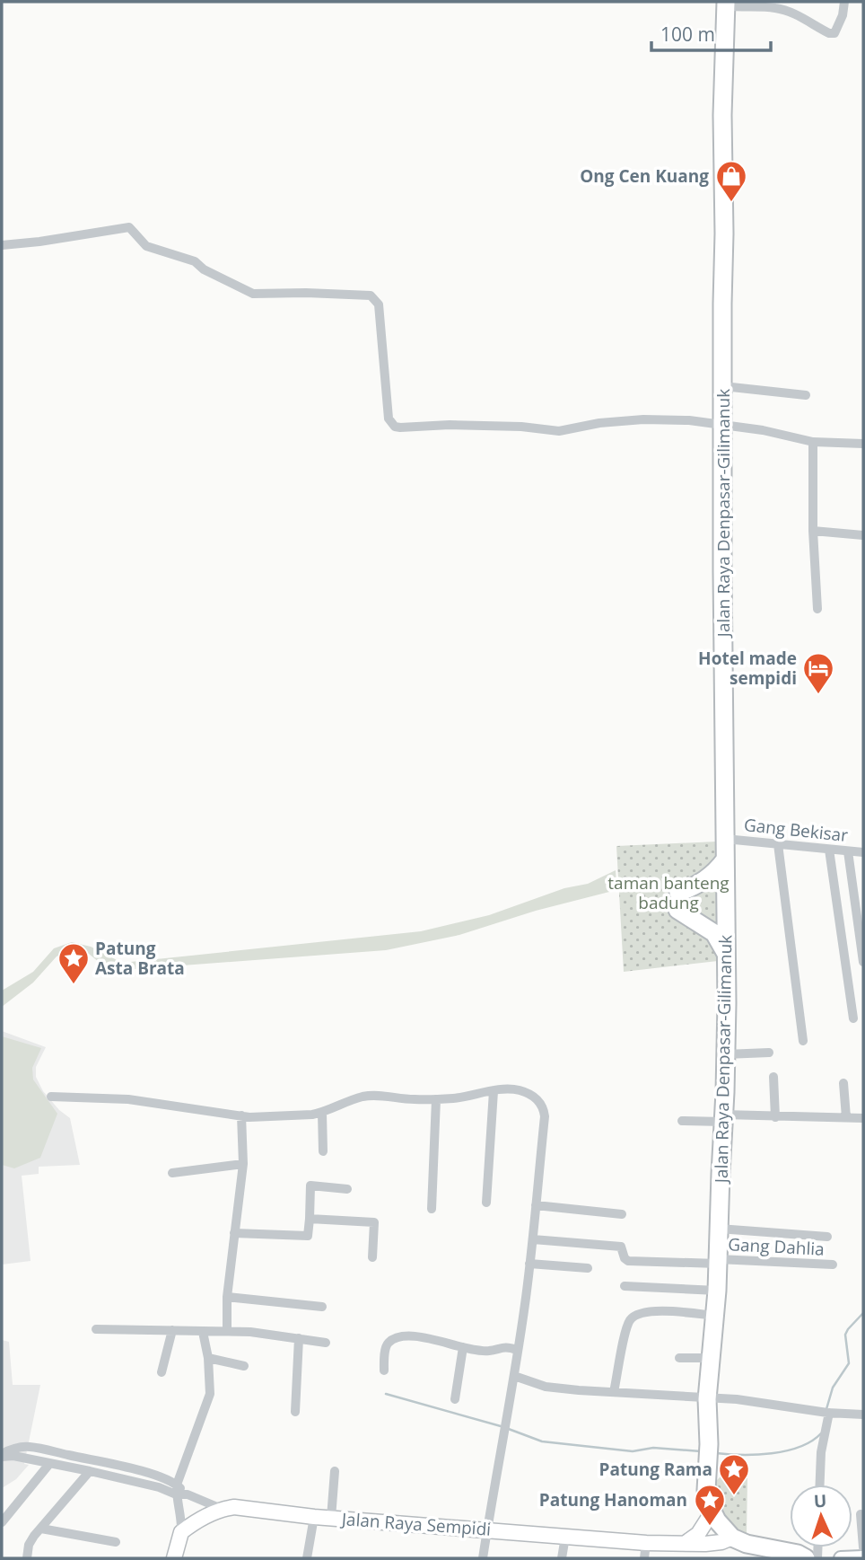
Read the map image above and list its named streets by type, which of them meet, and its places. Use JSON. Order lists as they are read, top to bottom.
{
  "streets": {
    "highway": ["Jalan Raya Denpasar-Gilimanuk"],
    "main road": ["Jalan Raya Sempidi"],
    "street": ["Gang Bekisar", "Gang Dahlia"]
  },
  "crossings": [
    ["Jalan Raya Denpasar-Gilimanuk", "Gang Bekisar"],
    ["Jalan Raya Denpasar-Gilimanuk", "Gang Dahlia"]
  ],
  "parks": ["taman banteng badung"],
  "places": {
    "shop": ["Ong Cen Kuang"],
    "hotel": ["Hotel made sempidi"],
    "place": ["Patung Asta Brata", "Patung Rama", "Patung Hanoman"]
  },
  "scale_bar": "100 m",
  "north": "top"
}
